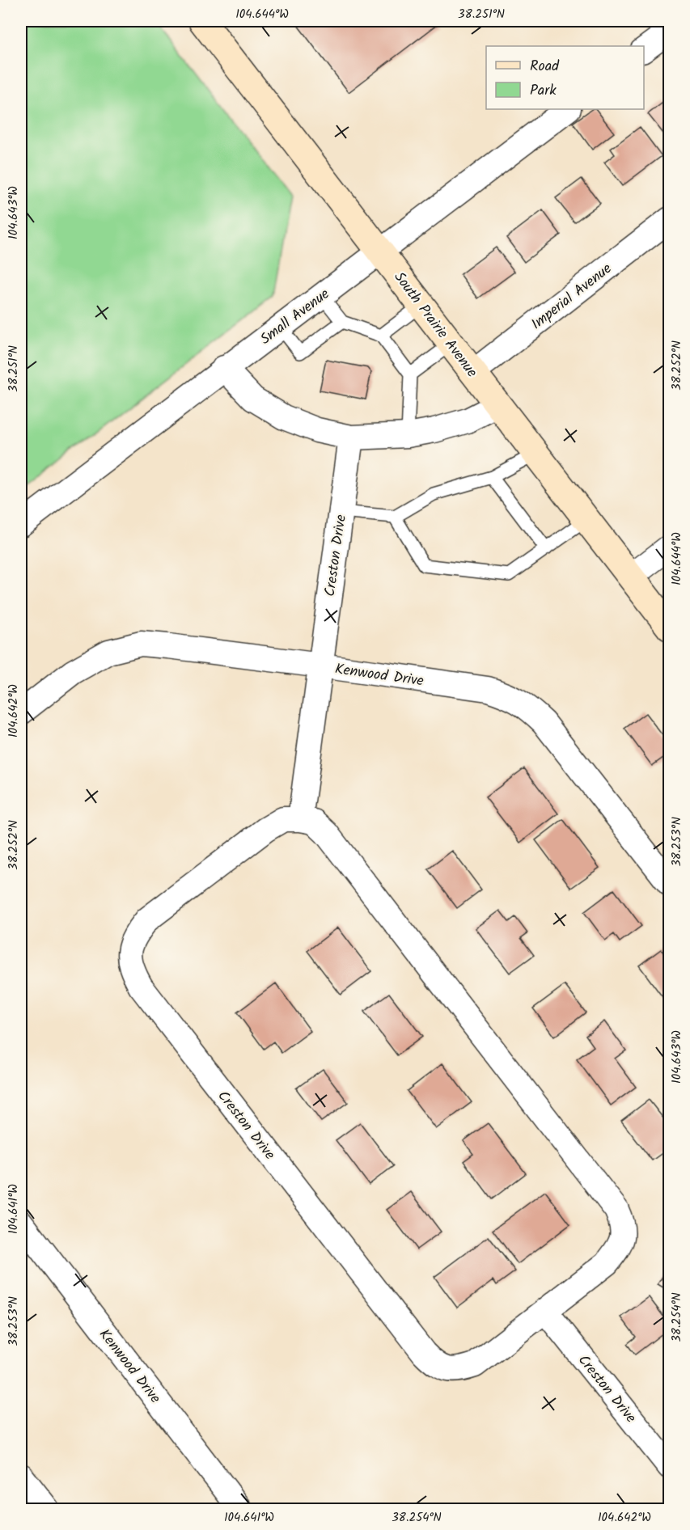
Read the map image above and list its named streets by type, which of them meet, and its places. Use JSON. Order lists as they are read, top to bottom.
{
  "streets": {
    "main road": ["South Prairie Avenue"],
    "street": [
      "Imperial Avenue",
      "Small Avenue",
      "Creston Drive",
      "Kenwood Drive"
    ]
  },
  "crossings": [
    ["Imperial Avenue", "South Prairie Avenue"],
    ["Small Avenue", "South Prairie Avenue"],
    ["Creston Drive", "Kenwood Drive"]
  ],
  "legend": ["Road", "Park"],
  "coordinates": [
    "104.644°W",
    "38.251°N",
    "104.643°W",
    "38.252°N",
    "104.642°W",
    "38.253°N",
    "104.641°W",
    "38.254°N"
  ]
}
